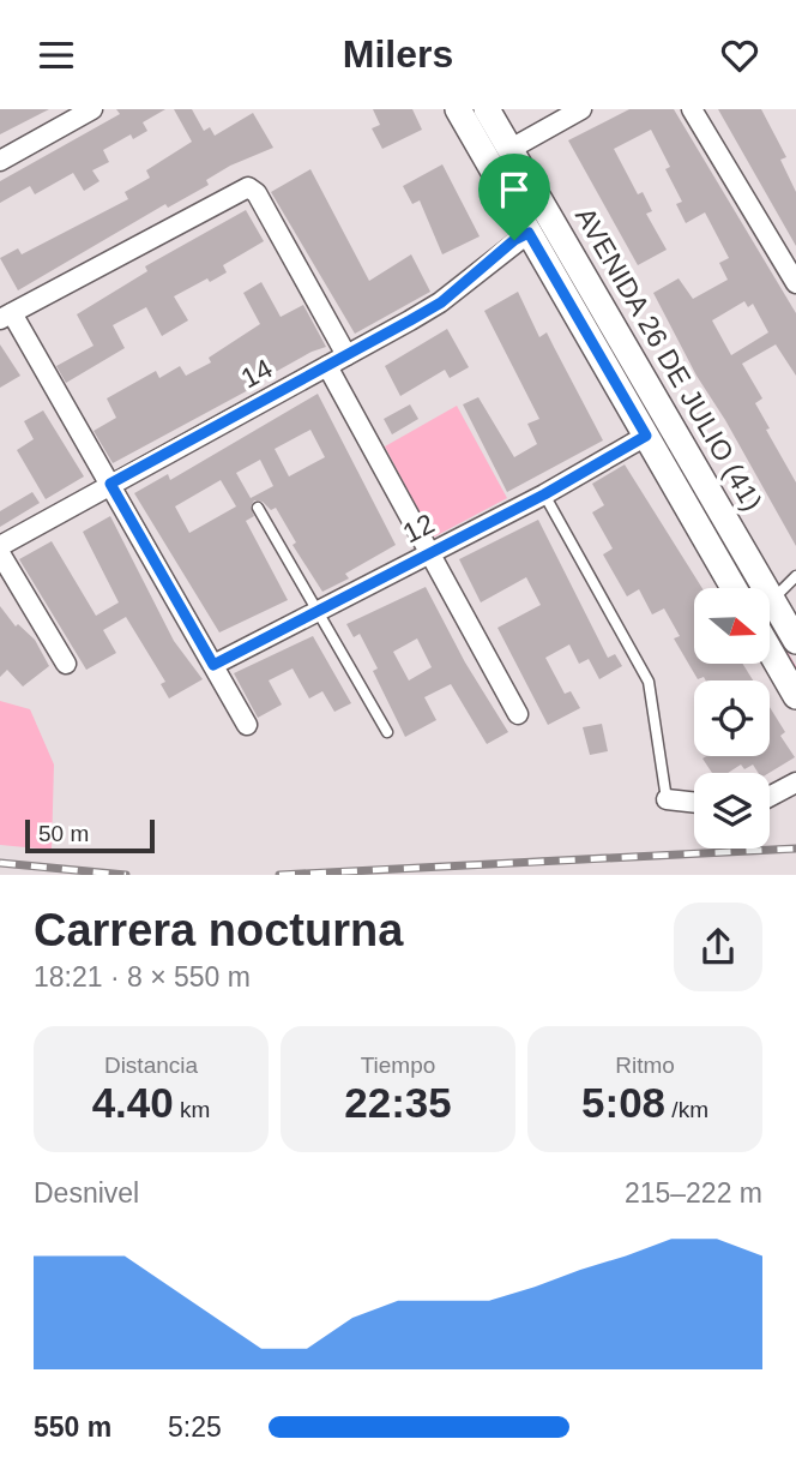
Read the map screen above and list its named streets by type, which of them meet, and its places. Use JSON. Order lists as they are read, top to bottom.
{
  "streets": {
    "main road": ["AVENIDA 26 DE JULIO (41)"],
    "street": ["14", "12"]
  },
  "scale_bar": "50 m",
  "north": "right",
  "page": {
    "header": "Milers",
    "scale": "50 m",
    "heading": ["Carrera nocturna", "18:21 · 8 × 550 m"],
    "stats": [
      ["Distancia", "4.40 km"],
      ["Tiempo", "22:35"],
      ["Ritmo", "5:08 /km"]
    ],
    "chart": ["Desnivel", "215–222 m"],
    "list": [
      {
        "name": "550 m",
        "note": "5:25"
      }
    ]
  }
}
